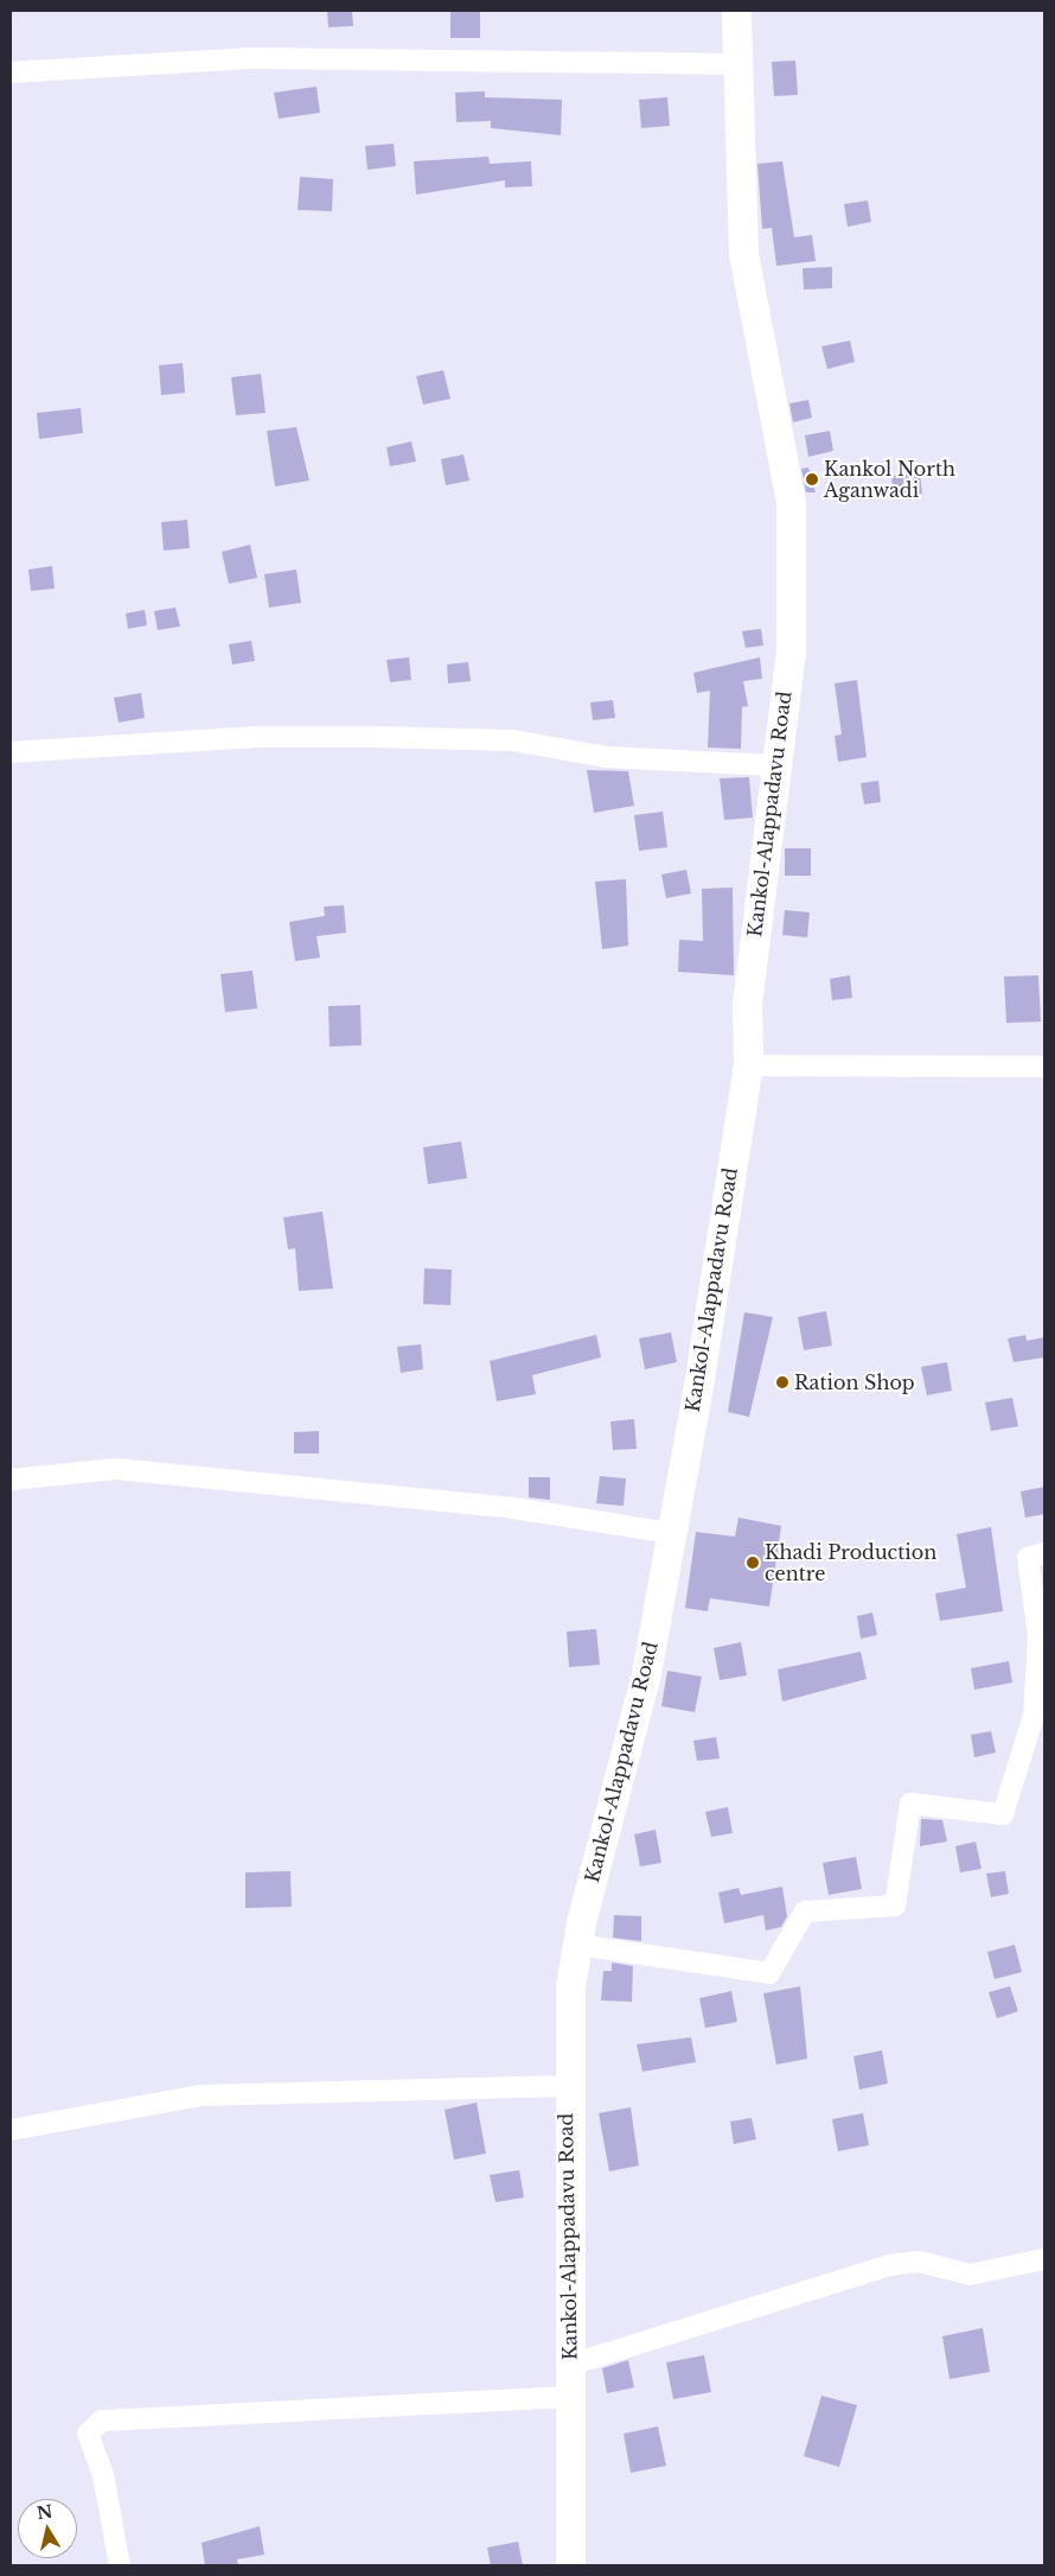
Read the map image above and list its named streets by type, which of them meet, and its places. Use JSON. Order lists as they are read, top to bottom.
{
  "streets": {
    "main road": ["Kankol-Alappadavu Road"]
  },
  "places": ["Kankol North Aganwadi", "Ration Shop", "Khadi Production centre"],
  "north": "top"
}
